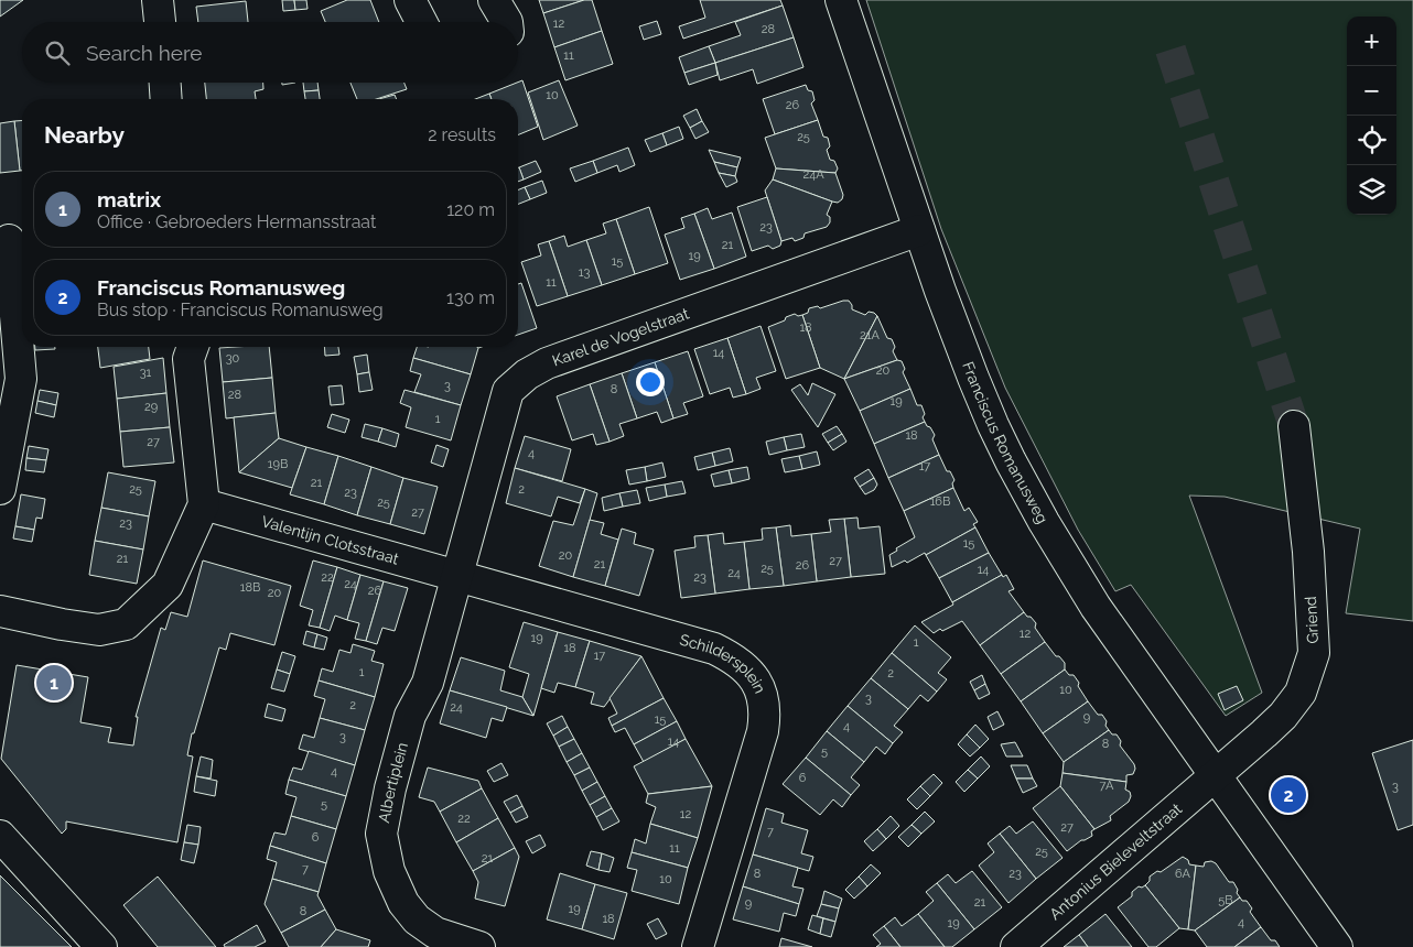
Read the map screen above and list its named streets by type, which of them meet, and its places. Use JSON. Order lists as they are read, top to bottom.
{
  "streets": {
    "street": [
      "Karel de Vogelstraat",
      "Franciscus Romanusweg",
      "Valentijn Clotsstraat",
      "Griend",
      "Schildersplein",
      "Albertiplein",
      "Antonius Bieleveltstraat"
    ]
  },
  "crossings": [
    ["Karel de Vogelstraat", "Franciscus Romanusweg"],
    ["Karel de Vogelstraat", "Valentijn Clotsstraat"],
    ["Karel de Vogelstraat", "Schildersplein"],
    ["Karel de Vogelstraat", "Albertiplein"],
    ["Franciscus Romanusweg", "Griend"],
    ["Franciscus Romanusweg", "Antonius Bieleveltstraat"],
    ["Valentijn Clotsstraat", "Schildersplein"],
    ["Valentijn Clotsstraat", "Albertiplein"],
    ["Griend", "Antonius Bieleveltstraat"],
    ["Schildersplein", "Albertiplein"]
  ],
  "house_numbers": [
    "12",
    "28",
    "11",
    "10",
    "26",
    "25",
    "24A",
    "23",
    "21",
    "19",
    "15",
    "13",
    "11",
    "18",
    "21A",
    "14",
    "30",
    "20",
    "31",
    "3",
    "8",
    "28",
    "19",
    "29",
    "1",
    "18",
    "27",
    "4",
    "19B",
    "17",
    "21",
    "25",
    "2",
    "23",
    "16B",
    "25",
    "27",
    "23",
    "15",
    "20",
    "21",
    "27",
    "21",
    "26",
    "25",
    "14",
    "24",
    "22",
    "23",
    "24",
    "18B",
    "26",
    "20",
    "12",
    "19",
    "1",
    "18",
    "17",
    "1",
    "2",
    "10",
    "3",
    "2",
    "24",
    "9",
    "15",
    "4",
    "3",
    "14",
    "8",
    "5",
    "4",
    "6",
    "7A",
    "3",
    "5",
    "12",
    "22",
    "27",
    "7",
    "6",
    "11",
    "25",
    "21",
    "7",
    "8",
    "23",
    "6A",
    "10",
    "5B",
    "21",
    "9",
    "19",
    "8",
    "18",
    "4",
    "19"
  ],
  "page": {
    "map_buttons": ["+", "−"],
    "search": "Search here",
    "heading": ["Nearby", "2 results"],
    "list": [
      {
        "mark": "1",
        "name": "matrix",
        "note": "Office · Gebroeders Hermansstraat",
        "value": "120 m"
      },
      {
        "mark": "2",
        "name": "Franciscus Romanusweg",
        "note": "Bus stop · Franciscus Romanusweg",
        "value": "130 m"
      }
    ],
    "pins": ["1", "2"]
  }
}
